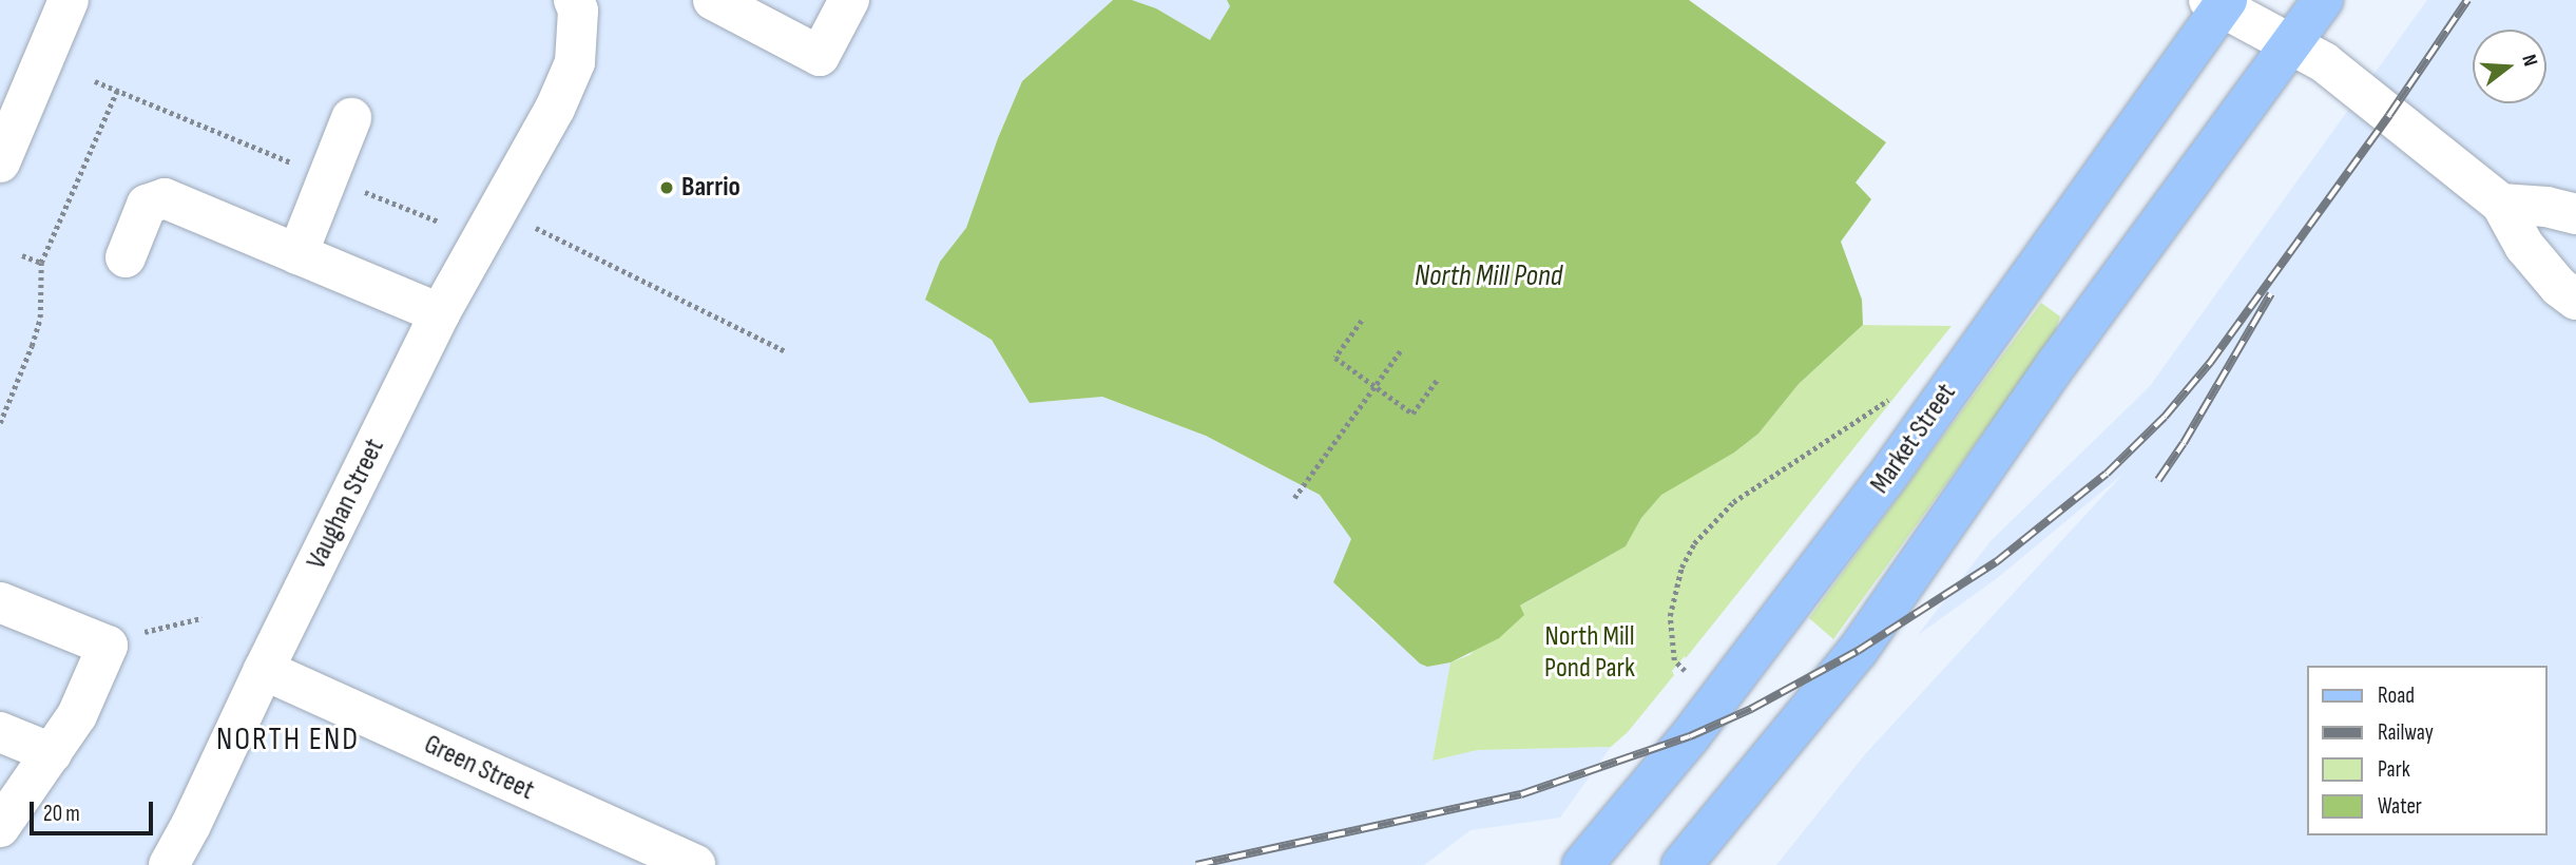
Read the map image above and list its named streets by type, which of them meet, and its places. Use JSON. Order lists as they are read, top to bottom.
{
  "streets": {
    "main road": ["Market Street"],
    "street": ["Vaughan Street", "Green Street"]
  },
  "crossings": [
    ["Vaughan Street", "Green Street"]
  ],
  "districts": ["NORTH END"],
  "water": ["North Mill Pond"],
  "parks": ["North Mill Pond Park"],
  "places": ["Barrio"],
  "legend": [
    "Road",
    "Railway",
    "Park",
    "Water"
  ],
  "scale_bar": "20 m",
  "north": "right"
}
